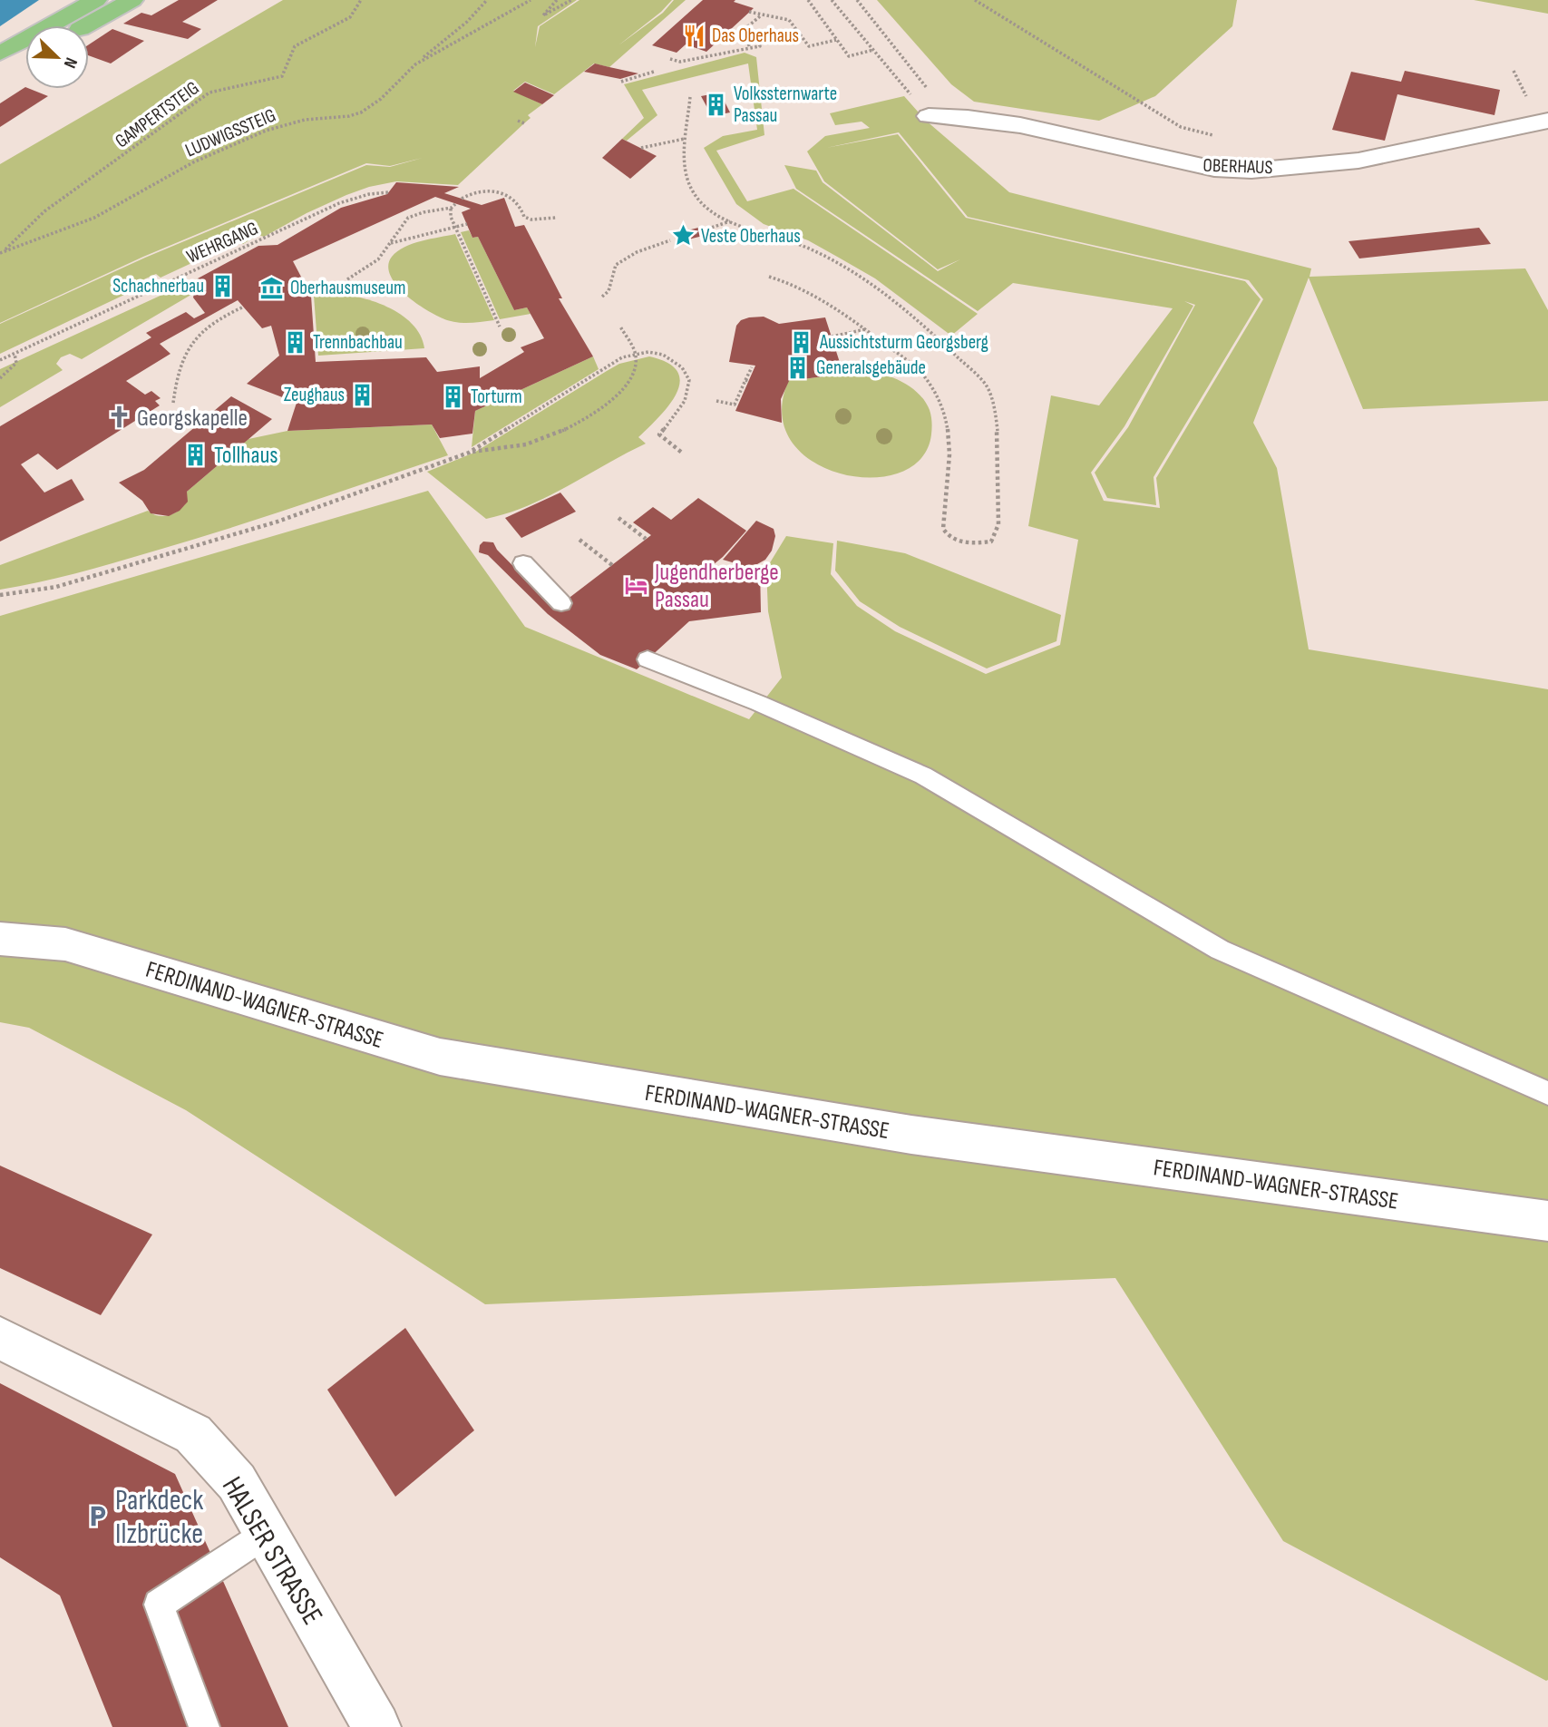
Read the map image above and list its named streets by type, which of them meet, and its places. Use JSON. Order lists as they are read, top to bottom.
{
  "streets": {
    "street": ["OBERHAUS", "FERDINAND-WAGNER-STRASSE", "HALSER STRASSE"],
    "path": ["GAMPERTSTEIG", "LUDWIGSSTEIG", "WEHRGANG"]
  },
  "crossings": [
    ["GAMPERTSTEIG", "LUDWIGSSTEIG"]
  ],
  "places": {
    "restaurant": ["Das Oberhaus"],
    "building": [
      "Volkssternwarte Passau",
      "Schachnerbau",
      "Trennbachbau",
      "Aussichtsturm Georgsberg",
      "Generalsgebäude",
      "Zeughaus",
      "Torturm",
      "Tollhaus"
    ],
    "place": ["Veste Oberhaus"],
    "museum": ["Oberhausmuseum"],
    "church": ["Georgskapelle"],
    "hotel": ["Jugendherberge Passau"],
    "parking": ["Parkdeck Ilzbrücke"]
  },
  "north": "bottom right"
}
